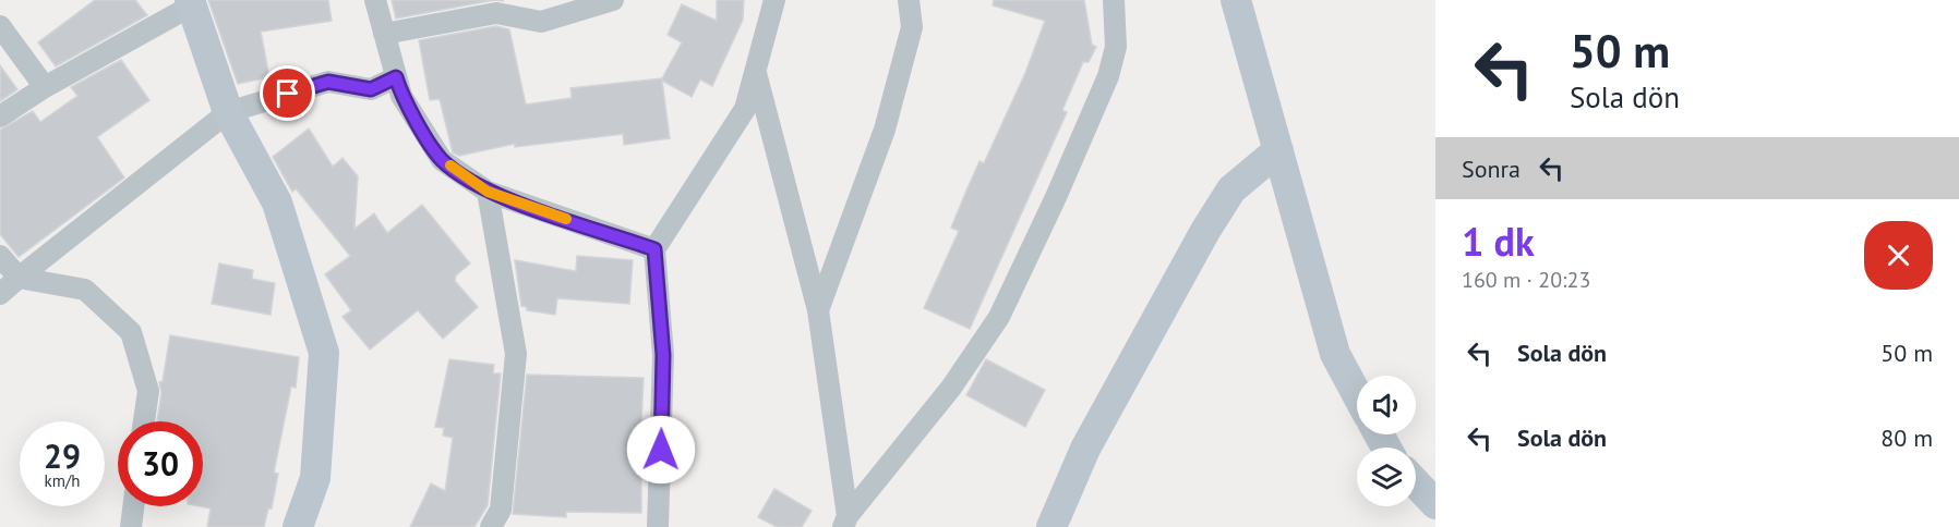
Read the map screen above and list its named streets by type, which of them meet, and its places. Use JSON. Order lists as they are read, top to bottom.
{
  "page": {
    "turn": ["50 m", "Sola dön"],
    "then": "Sonra",
    "heading": ["1 dk", "160 m · 20:23"],
    "list": [
      {
        "name": "Sola dön",
        "value": "50 m"
      },
      {
        "name": "Sola dön",
        "value": "80 m"
      }
    ],
    "speed": "29 km/h",
    "limit": "30"
  }
}
